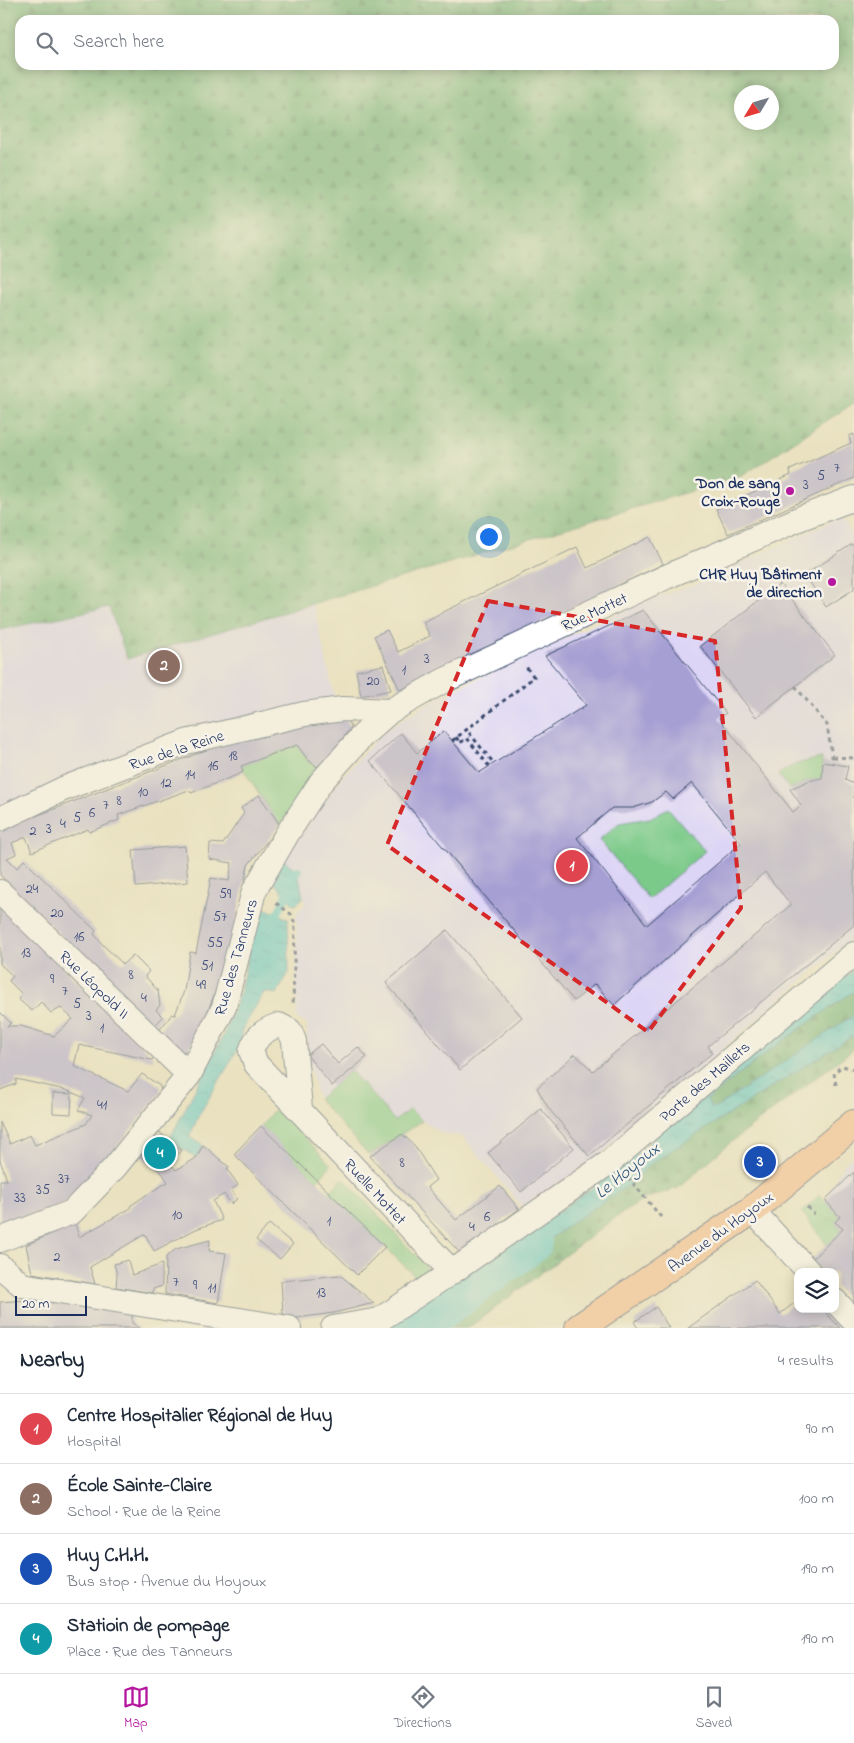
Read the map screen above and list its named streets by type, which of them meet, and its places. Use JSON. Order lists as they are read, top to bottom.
{
  "streets": {
    "main road": ["Avenue du Hoyoux"],
    "street": [
      "Rue Mottet",
      "Rue de la Reine",
      "Rue des Tanneurs",
      "Rue Léopold II",
      "Porte des Maillets",
      "Ruelle Mottet"
    ]
  },
  "crossings": [
    ["Rue Mottet", "Rue de la Reine"],
    ["Rue Mottet", "Rue des Tanneurs"],
    ["Rue de la Reine", "Rue des Tanneurs"],
    ["Rue des Tanneurs", "Rue Léopold II"],
    ["Porte des Maillets", "Ruelle Mottet"]
  ],
  "water": ["Le Hoyoux"],
  "places": ["Don de sang Croix-Rouge", "CHR Huy Bâtiment de direction"],
  "house_numbers": [
    "7",
    "5",
    "3",
    "3",
    "1",
    "20",
    "18",
    "16",
    "14",
    "12",
    "10",
    "8",
    "7",
    "6",
    "5",
    "4",
    "3",
    "2",
    "24",
    "59",
    "20",
    "57",
    "16",
    "55",
    "13",
    "51",
    "8",
    "9",
    "49",
    "7",
    "4",
    "5",
    "3",
    "1",
    "41",
    "8",
    "37",
    "35",
    "33",
    "10",
    "6",
    "1",
    "4",
    "2",
    "7",
    "9",
    "11",
    "13"
  ],
  "scale_bar": "20 m",
  "north": "bottom left",
  "page": {
    "search": "Search here",
    "pins": [
      "2",
      "1",
      "4",
      "3"
    ],
    "scale": "20 m",
    "heading": ["Nearby", "4 results"],
    "list": [
      {
        "mark": "1",
        "name": "Centre Hospitalier Régional de Huy",
        "note": "Hospital",
        "value": "90 m"
      },
      {
        "mark": "2",
        "name": "École Sainte-Claire",
        "note": "School · Rue de la Reine",
        "value": "100 m"
      },
      {
        "mark": "3",
        "name": "Huy C.H.H.",
        "note": "Bus stop · Avenue du Hoyoux",
        "value": "190 m"
      },
      {
        "mark": "4",
        "name": "Statioin de pompage",
        "note": "Place · Rue des Tanneurs",
        "value": "190 m"
      }
    ],
    "nav": ["Map", "Directions", "Saved"]
  }
}
